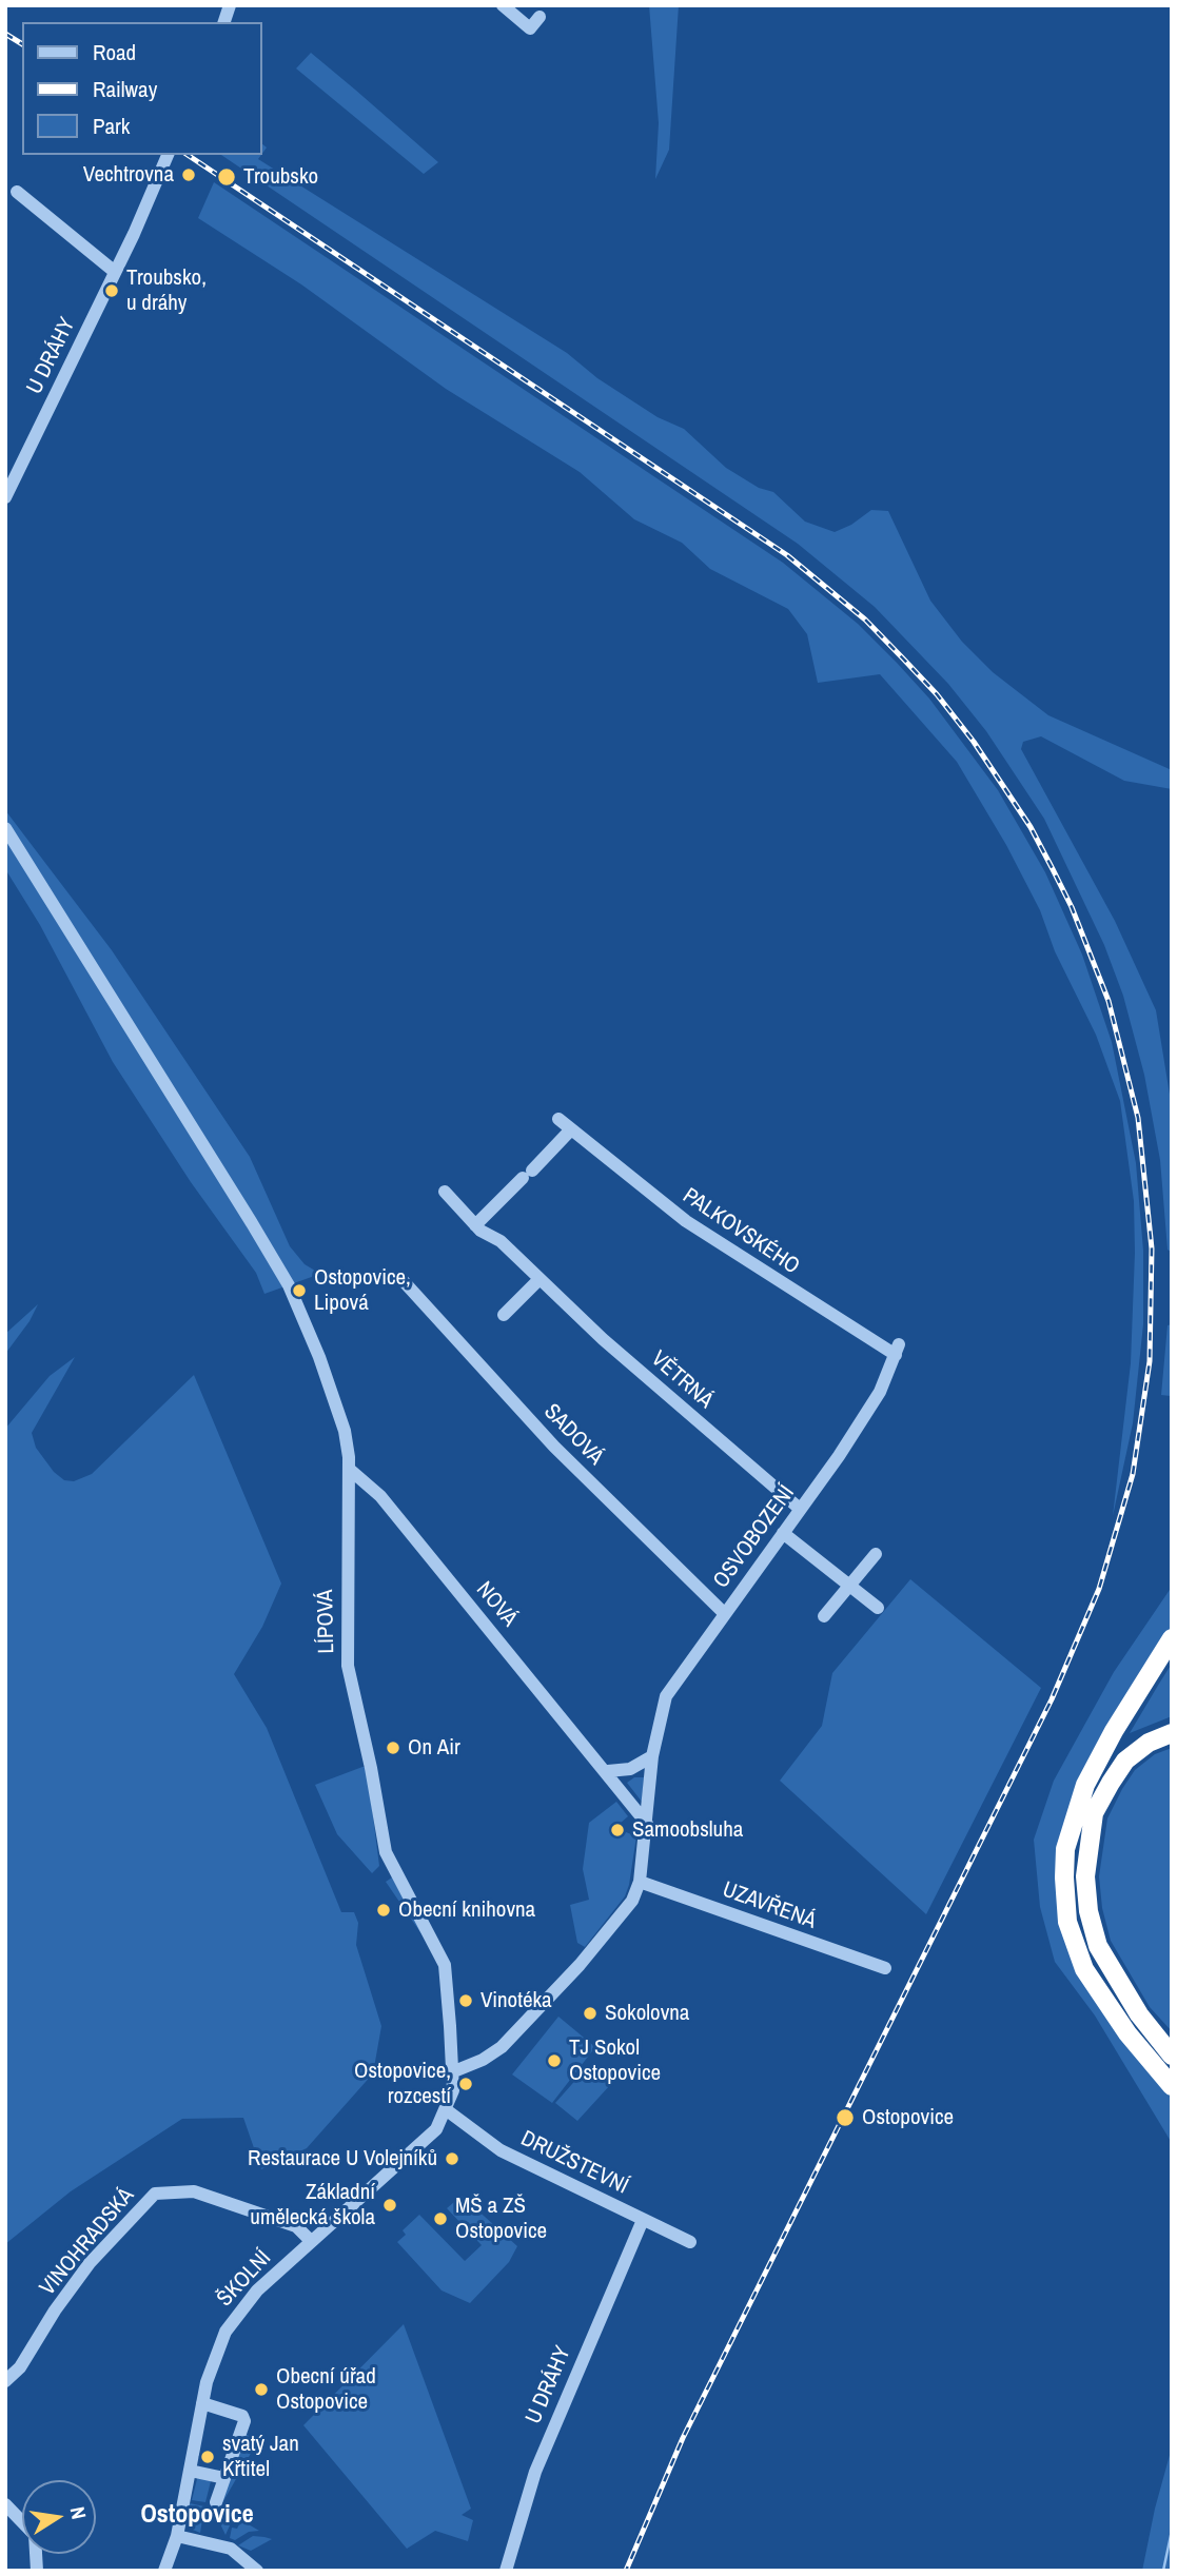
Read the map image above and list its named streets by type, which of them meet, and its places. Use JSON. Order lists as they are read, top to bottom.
{
  "streets": {
    "street": [
      "U DRÁHY",
      "PALKOVSKÉHO",
      "VĚTRNÁ",
      "SADOVÁ",
      "OSVOBOZENÍ",
      "NOVÁ",
      "LÍPOVÁ",
      "UZAVŘENÁ",
      "DRUŽSTEVNÍ",
      "VINOHRADSKÁ",
      "ŠKOLNÍ"
    ]
  },
  "crossings": [
    ["U DRÁHY", "DRUŽSTEVNÍ"],
    ["PALKOVSKÉHO", "OSVOBOZENÍ"],
    ["VĚTRNÁ", "OSVOBOZENÍ"],
    ["SADOVÁ", "OSVOBOZENÍ"],
    ["OSVOBOZENÍ", "NOVÁ"],
    ["OSVOBOZENÍ", "UZAVŘENÁ"],
    ["OSVOBOZENÍ", "ŠKOLNÍ"],
    ["NOVÁ", "LÍPOVÁ"],
    ["LÍPOVÁ", "ŠKOLNÍ"],
    ["DRUŽSTEVNÍ", "ŠKOLNÍ"],
    ["VINOHRADSKÁ", "ŠKOLNÍ"]
  ],
  "districts": ["Ostopovice"],
  "places": [
    "Vechtrovna",
    "Troubsko",
    "Troubsko, u dráhy",
    "Ostopovice, Lipová",
    "On Air",
    "Samoobsluha",
    "Obecní knihovna",
    "Vinotéka",
    "Sokolovna",
    "TJ Sokol Ostopovice",
    "Ostopovice, rozcestí",
    "Ostopovice",
    "Restaurace U Volejníků",
    "Základní umělecká škola",
    "MŠ a ZŠ Ostopovice",
    "Obecní úřad Ostopovice",
    "svatý Jan Křtitel"
  ],
  "legend": ["Road", "Railway", "Park"],
  "north": "right"
}
